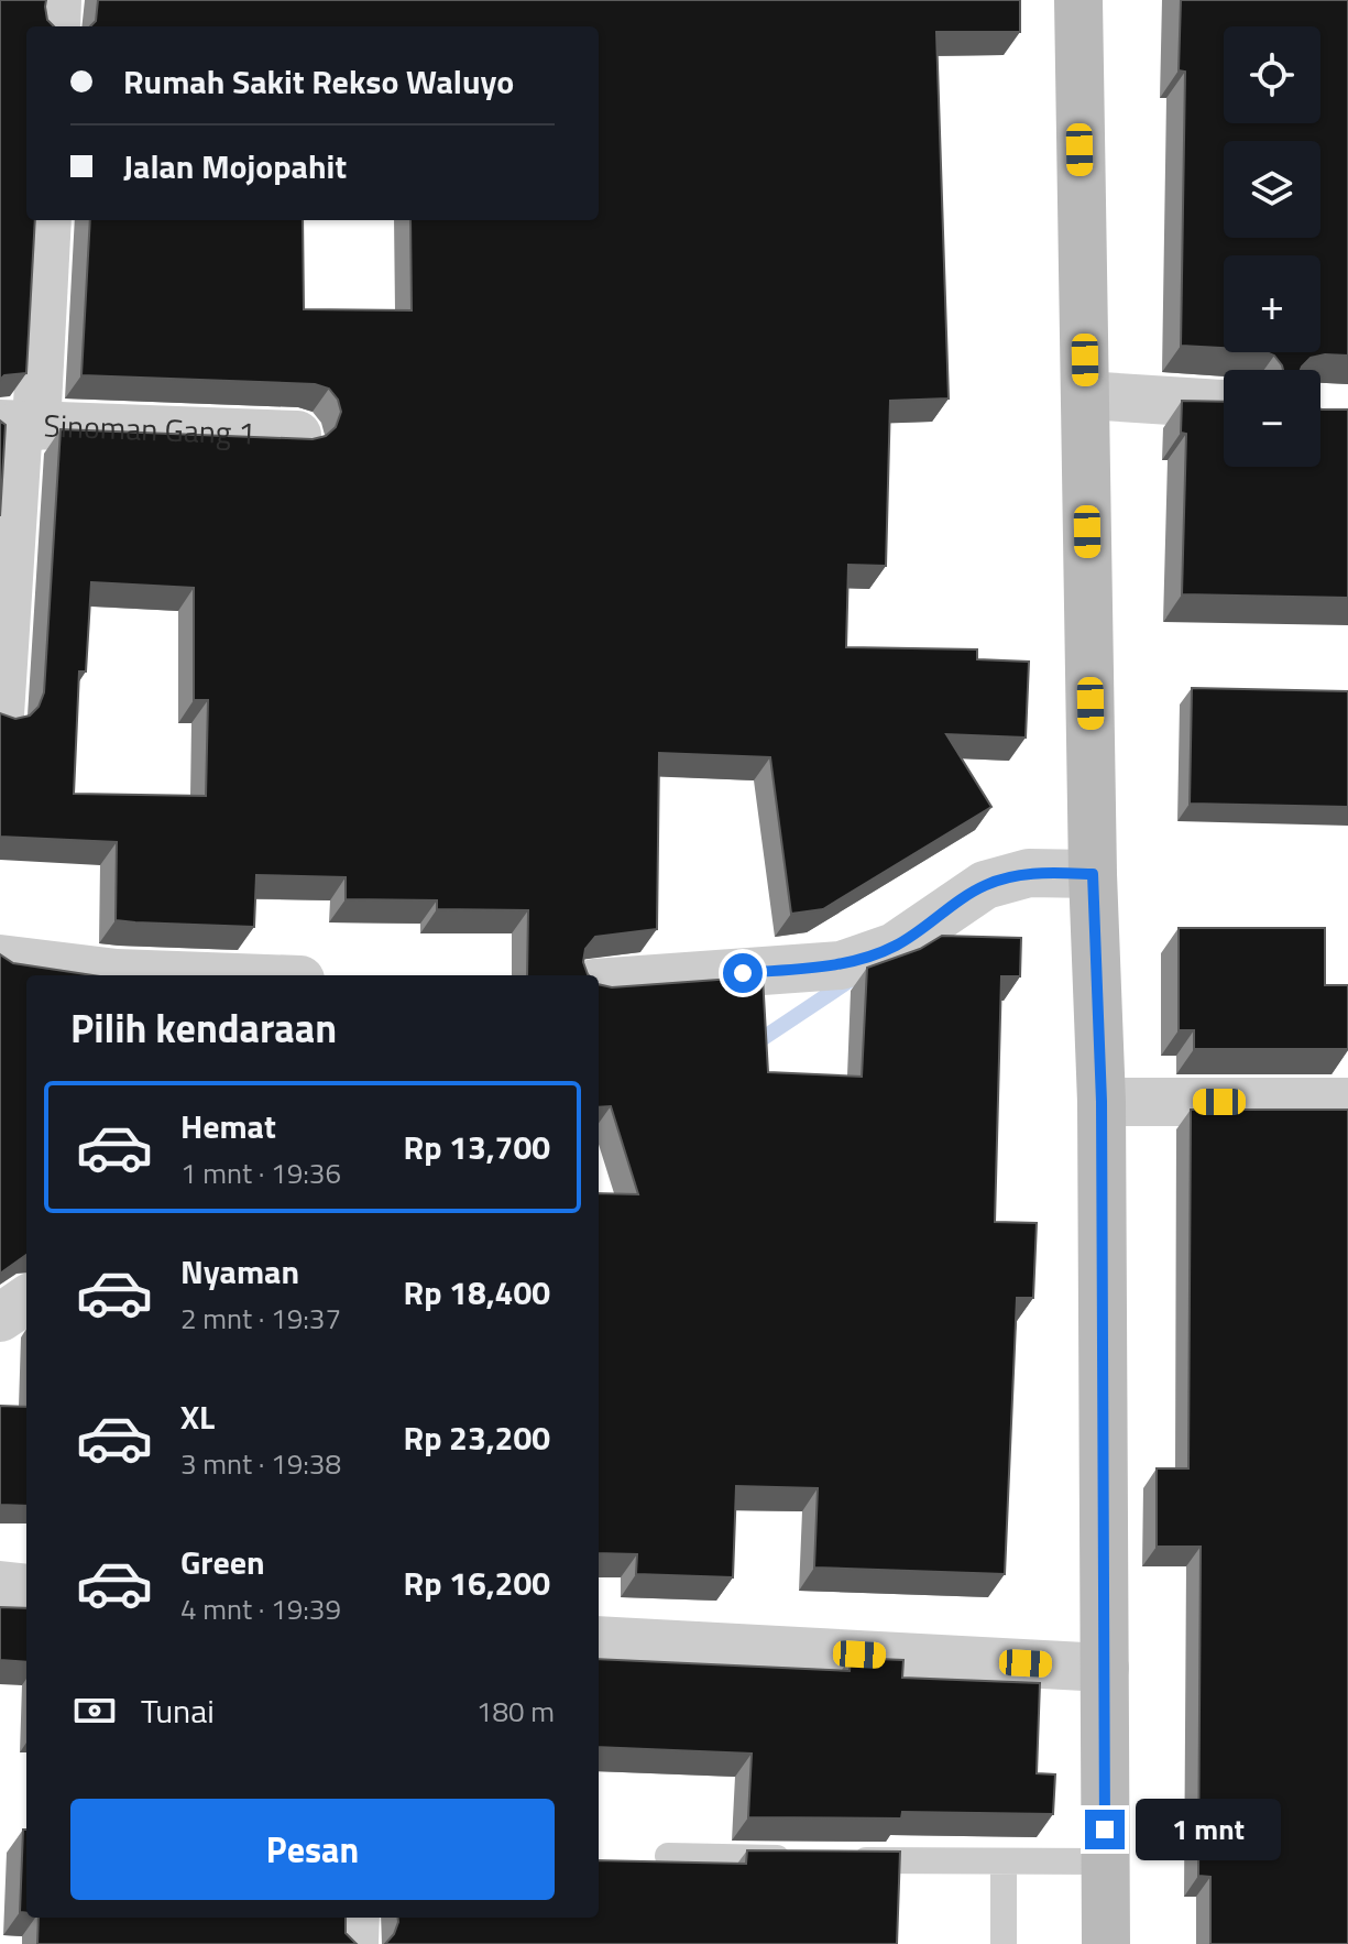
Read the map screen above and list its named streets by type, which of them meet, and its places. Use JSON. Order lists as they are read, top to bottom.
{
  "streets": {
    "street": ["Sinoman Gang 1"]
  },
  "page": {
    "map_buttons": ["+", "−"],
    "banner": ["Rumah Sakit Rekso Waluyo", "Jalan Mojopahit"],
    "heading": "Pilih kendaraan",
    "list": [
      {
        "name": "Hemat",
        "note": "1 mnt · 19:36",
        "value": "Rp 13,700"
      },
      {
        "name": "Nyaman",
        "note": "2 mnt · 19:37",
        "value": "Rp 18,400"
      },
      {
        "name": "XL",
        "note": "3 mnt · 19:38",
        "value": "Rp 23,200"
      },
      {
        "name": "Green",
        "note": "4 mnt · 19:39",
        "value": "Rp 16,200"
      }
    ],
    "pay": ["Tunai", "180 m"],
    "buttons": "Pesan",
    "bubble": "1 mnt"
  }
}
